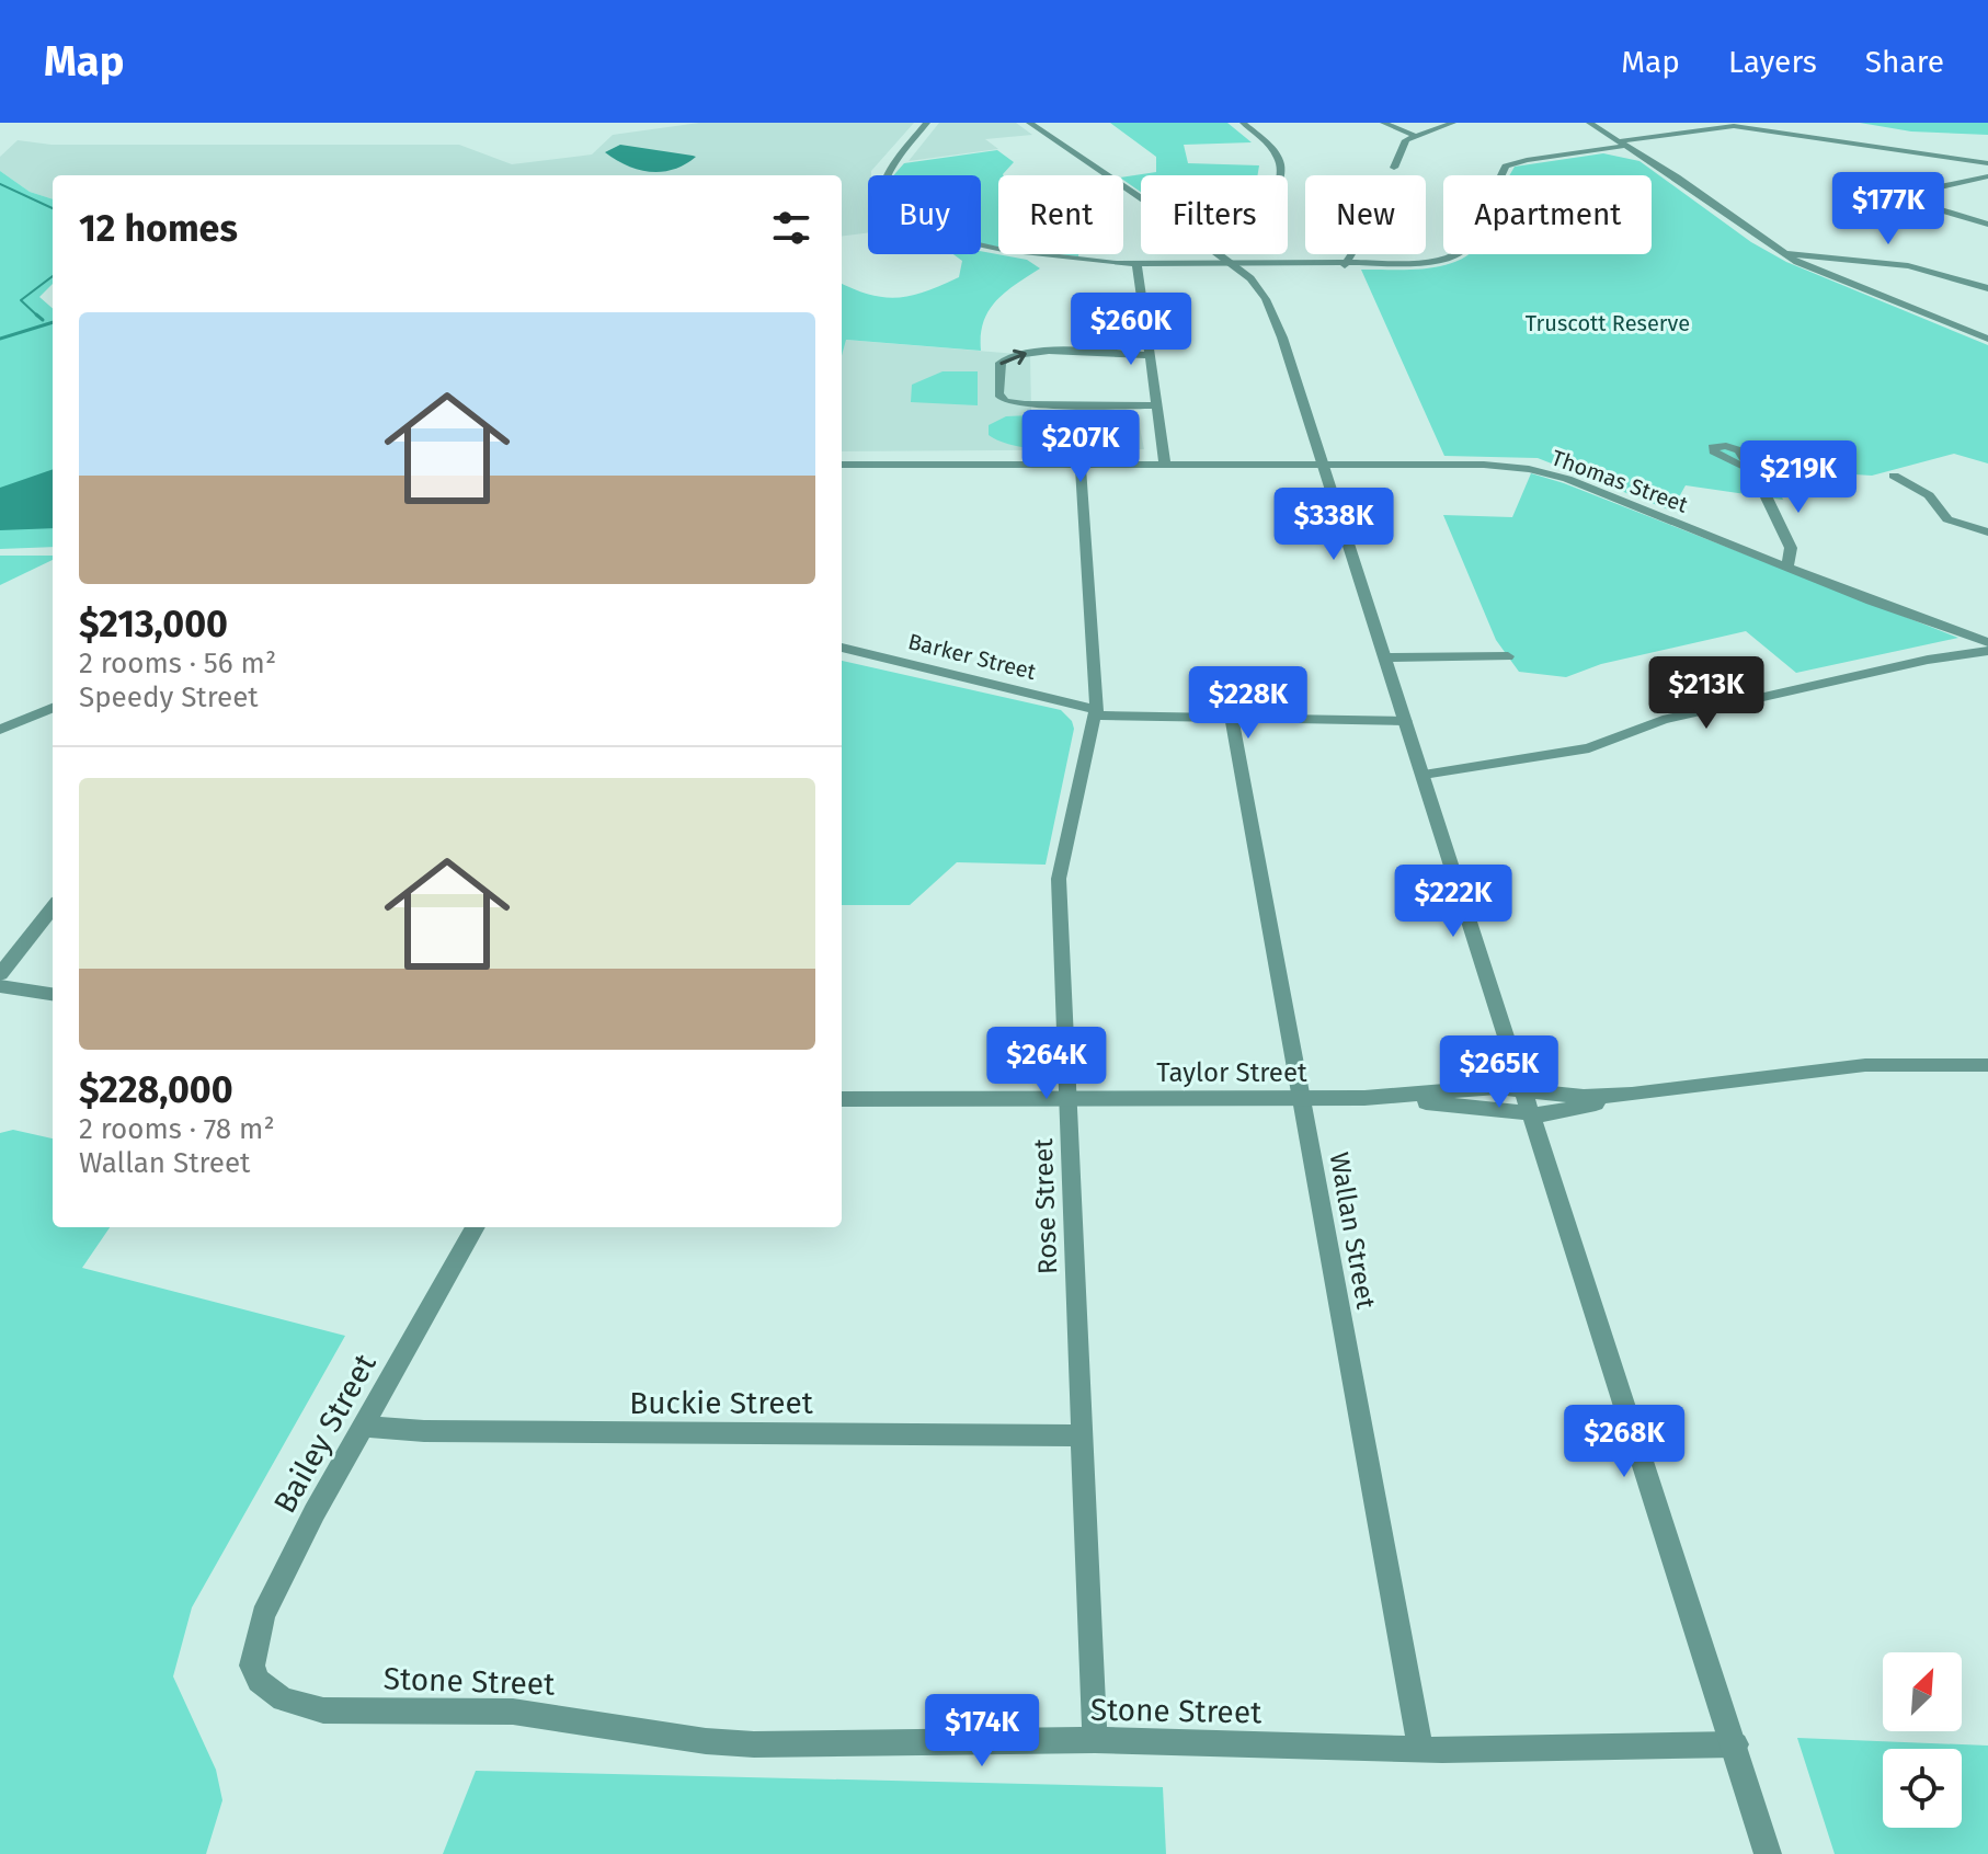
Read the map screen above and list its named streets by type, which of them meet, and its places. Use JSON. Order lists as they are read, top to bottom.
{
  "streets": {
    "street": [
      "Thomas Street",
      "Barker Street",
      "Taylor Street",
      "Rose Street",
      "Wallan Street",
      "Buckie Street",
      "Bailey Street",
      "Stone Street"
    ]
  },
  "crossings": [
    ["Thomas Street", "Rose Street"],
    ["Barker Street", "Rose Street"],
    ["Barker Street", "Wallan Street"],
    ["Taylor Street", "Rose Street"],
    ["Taylor Street", "Wallan Street"],
    ["Rose Street", "Buckie Street"],
    ["Rose Street", "Stone Street"],
    ["Wallan Street", "Stone Street"],
    ["Buckie Street", "Bailey Street"],
    ["Bailey Street", "Stone Street"]
  ],
  "parks": ["Truscott Reserve"],
  "north": "top right",
  "page": {
    "header": "Map",
    "nav": ["Map", "Layers", "Share"],
    "price": [
      "$177K",
      "$260K",
      "$207K",
      "$219K",
      "$338K",
      "$213K",
      "$228K",
      "$222K",
      "$264K",
      "$265K",
      "$268K",
      "$174K"
    ],
    "chip": [
      "Buy",
      "Rent",
      "Filters",
      "New",
      "Apartment"
    ],
    "heading": "12 homes",
    "list": [
      {
        "name": "$213,000",
        "note": "2 rooms · 56 m² · Speedy Street"
      },
      {
        "name": "$228,000",
        "note": "2 rooms · 78 m² · Wallan Street"
      }
    ]
  }
}
